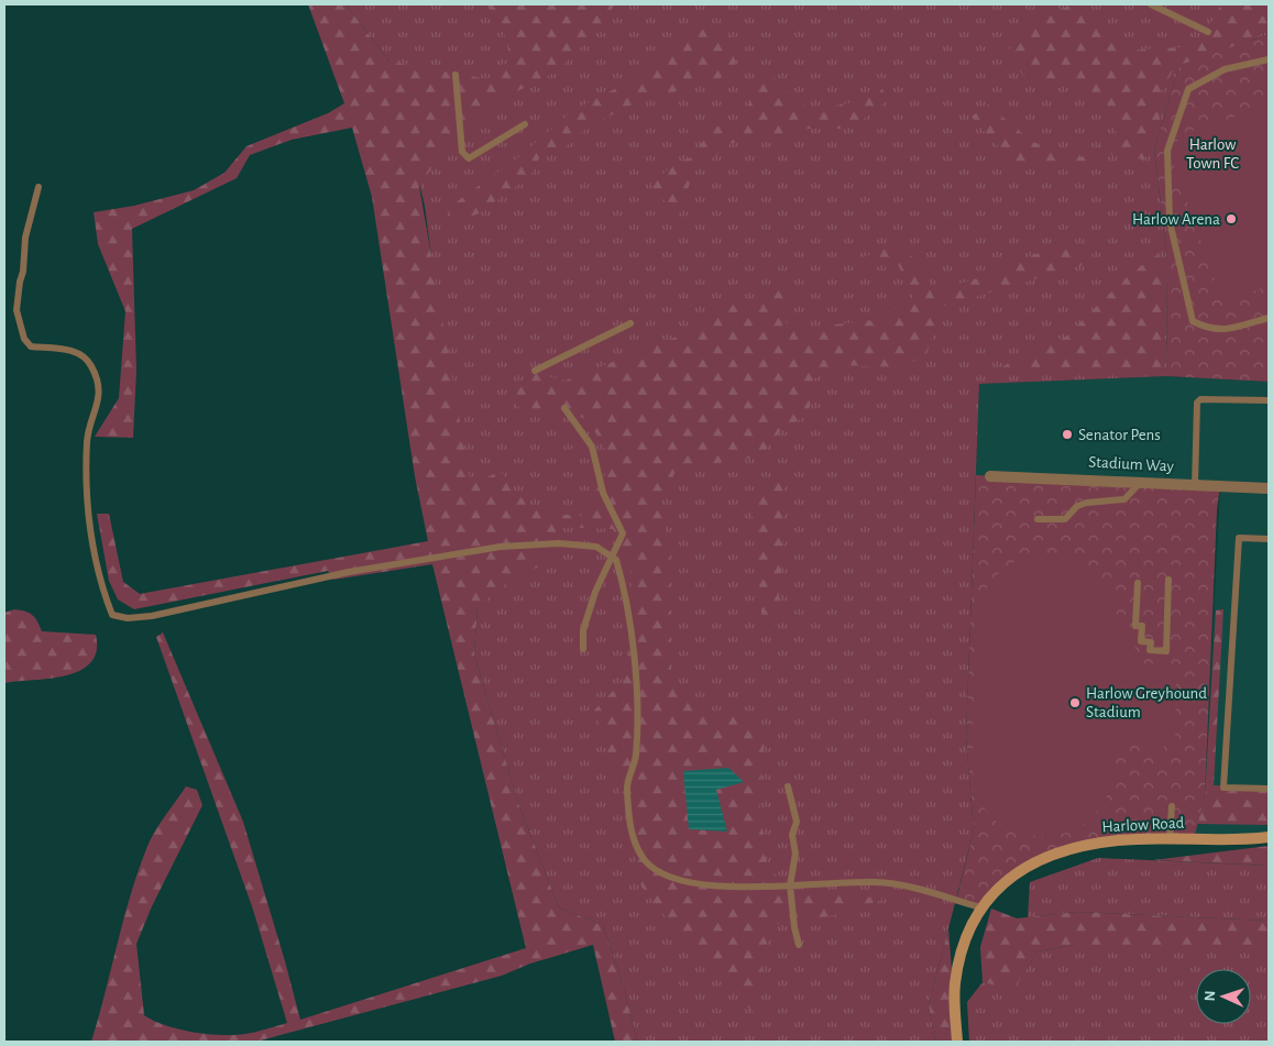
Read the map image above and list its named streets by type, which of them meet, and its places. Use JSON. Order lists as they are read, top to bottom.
{
  "streets": {
    "street": ["Stadium Way", "Harlow Road"]
  },
  "parks": ["Harlow Town FC"],
  "places": ["Harlow Arena", "Senator Pens", "Harlow Greyhound Stadium"],
  "north": "left"
}
